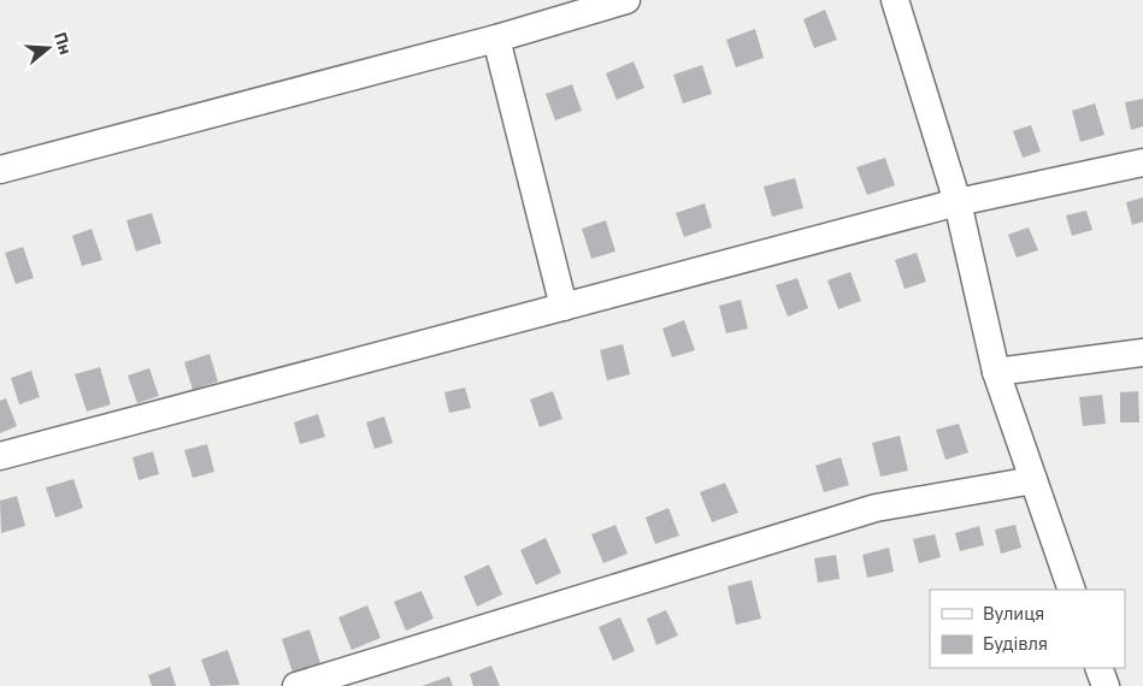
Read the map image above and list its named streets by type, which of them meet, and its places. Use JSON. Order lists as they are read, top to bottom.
{
  "legend": ["Вулиця", "Будівля"],
  "north": "right"
}
